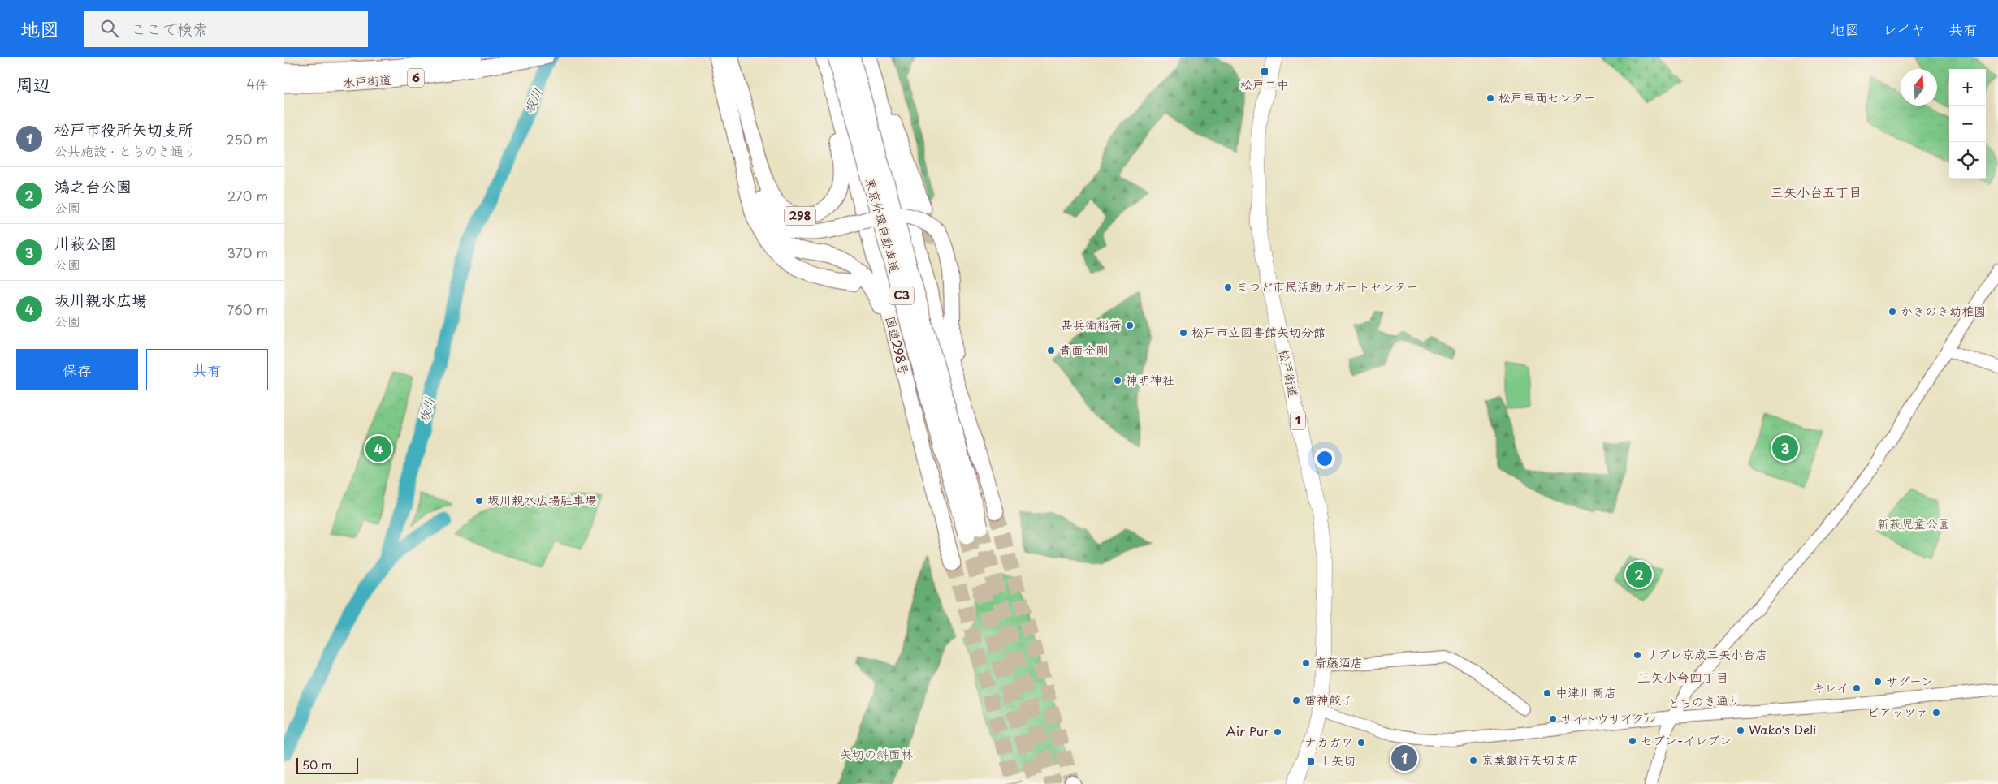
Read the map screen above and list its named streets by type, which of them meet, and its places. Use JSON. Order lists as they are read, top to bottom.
{
  "streets": {
    "highway": [
      "6",
      "水戸街道",
      "298",
      "東京外環自動車道",
      "C3",
      "国道298号"
    ],
    "main road": ["松戸街道", "1"],
    "street": ["とちのき通り"]
  },
  "crossings": [
    ["298", "東京外環自動車道"],
    ["298", "国道298号"],
    ["東京外環自動車道", "国道298号"],
    ["松戸街道", "とちのき通り"]
  ],
  "districts": ["三矢小台五丁目", "三矢小台四丁目"],
  "water": ["坂川"],
  "parks": ["新萩児童公園", "矢切の斜面林"],
  "places": {
    "transit": ["松戸二中", "上矢切"],
    "other": [
      "松戸車両センター",
      "まつど市民活動サポートセンター",
      "かきのき幼稚園",
      "甚兵衛稲荷",
      "松戸市立図書館矢切分館",
      "青面金剛",
      "神明神社",
      "坂川親水広場駐車場",
      "リブレ京成三矢小台店",
      "斎藤酒店",
      "サグーン",
      "キレイ",
      "中津川商店",
      "雷神餃子",
      "ピアッツァ",
      "サイトウサイクル",
      "Wako's Deli",
      "Air Pur",
      "セブン-イレブン",
      "ナカガワ",
      "京葉銀行矢切支店"
    ]
  },
  "scale_bar": "50 m",
  "north": "top",
  "page": {
    "header": "地図",
    "search": "ここで検索",
    "nav": ["地図", "レイヤ", "共有"],
    "heading": ["周辺", "4件"],
    "map_buttons": ["+", "−"],
    "list": [
      {
        "mark": "1",
        "name": "松戸市役所矢切支所",
        "note": "公共施設 · とちのき通り",
        "value": "250 m"
      },
      {
        "mark": "2",
        "name": "鴻之台公園",
        "note": "公園",
        "value": "270 m"
      },
      {
        "mark": "3",
        "name": "川萩公園",
        "note": "公園",
        "value": "370 m"
      },
      {
        "mark": "4",
        "name": "坂川親水広場",
        "note": "公園",
        "value": "760 m"
      }
    ],
    "buttons": ["保存", "共有"],
    "pins": [
      "3",
      "4",
      "2",
      "1"
    ],
    "scale": "50 m"
  }
}
